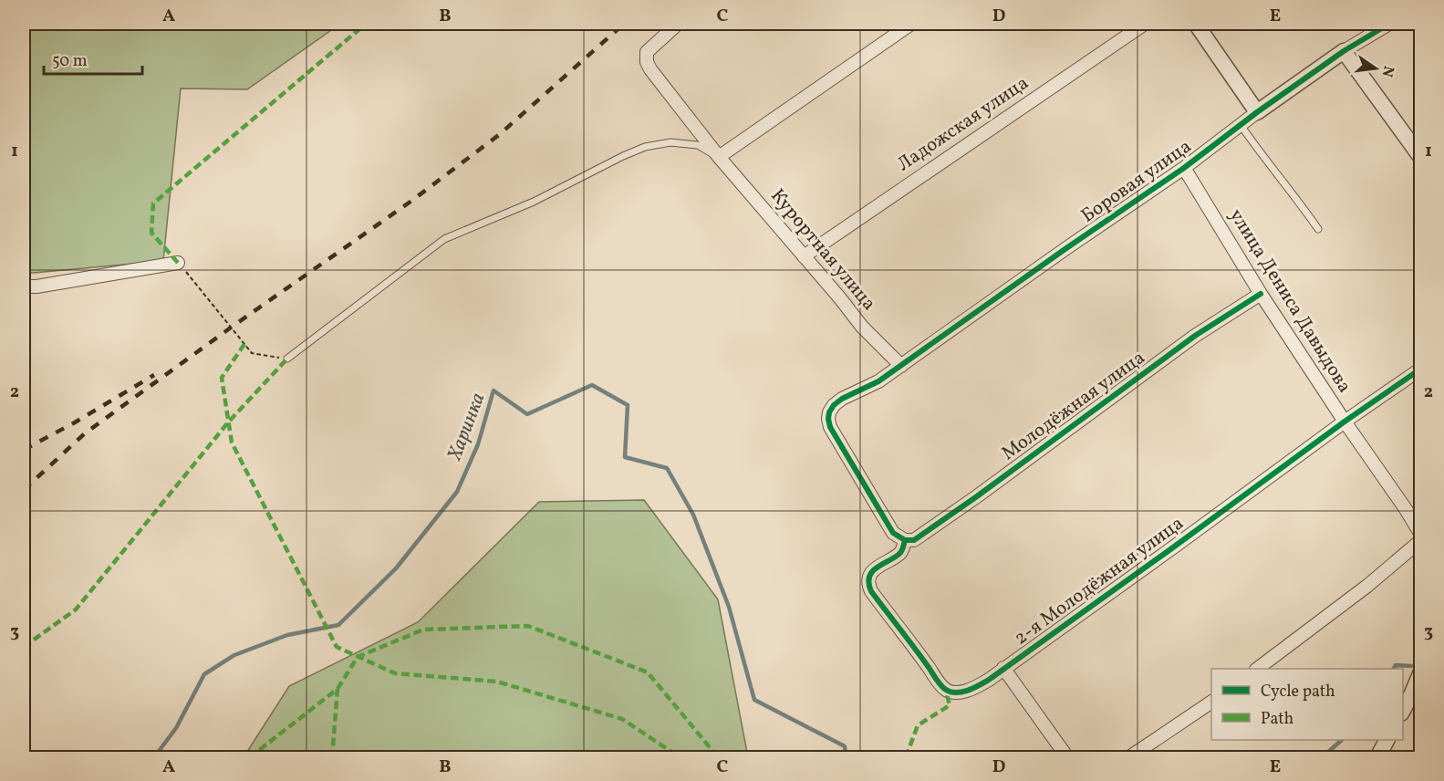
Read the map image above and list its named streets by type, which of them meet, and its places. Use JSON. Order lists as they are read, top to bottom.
{
  "streets": {
    "street": [
      "Ладожская улица",
      "Боровая улица",
      "Курортная улица",
      "улица Дениса Давыдова",
      "Молодёжная улица",
      "2-я Молодёжная улица"
    ]
  },
  "crossings": [
    ["Ладожская улица", "Курортная улица"],
    ["Боровая улица", "Курортная улица"],
    ["Боровая улица", "улица Дениса Давыдова"],
    ["Боровая улица", "Молодёжная улица"],
    ["Боровая улица", "2-я Молодёжная улица"],
    ["улица Дениса Давыдова", "Молодёжная улица"],
    ["улица Дениса Давыдова", "2-я Молодёжная улица"],
    ["Молодёжная улица", "2-я Молодёжная улица"]
  ],
  "water": ["Харинка"],
  "legend": ["Cycle path", "Path"],
  "scale_bar": "50 m",
  "north": "right",
  "grid": {
    "columns": [
      "A",
      "B",
      "C",
      "D",
      "E"
    ],
    "rows": ["1", "2", "3"]
  }
}
